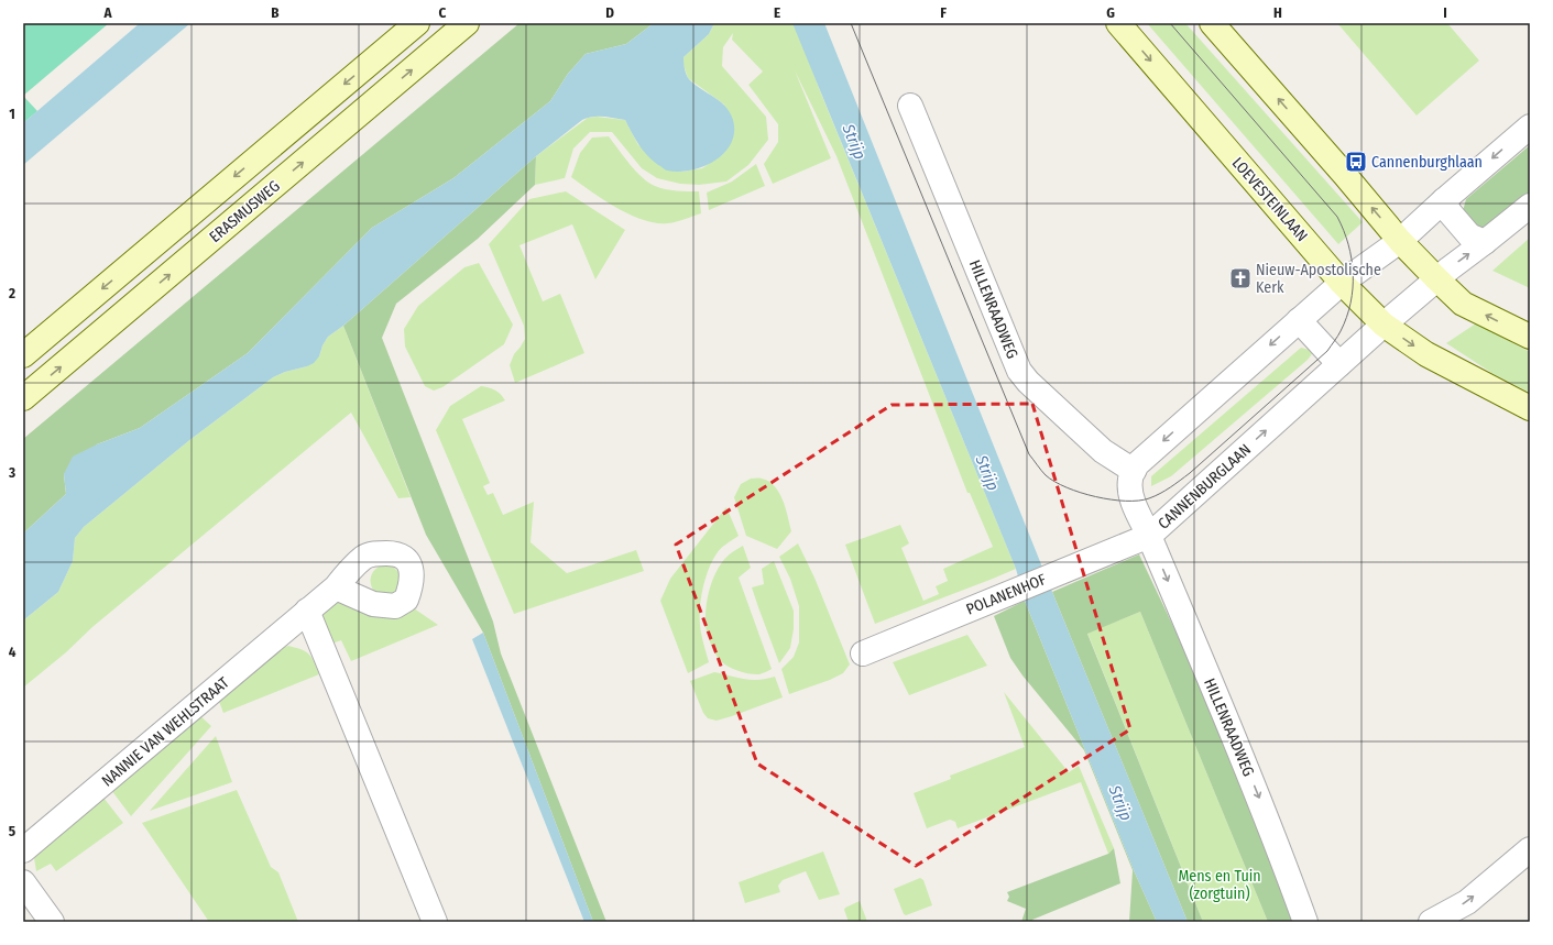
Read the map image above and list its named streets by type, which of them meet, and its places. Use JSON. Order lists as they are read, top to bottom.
{
  "streets": {
    "main road": ["LOEVESTEINLAAN", "ERASMUSWEG"],
    "street": [
      "HILLENRAADWEG",
      "CANNENBURGLAAN",
      "POLANENHOF",
      "NANNIE VAN WEHLSTRAAT"
    ]
  },
  "crossings": [
    ["LOEVESTEINLAAN", "CANNENBURGLAAN"],
    ["HILLENRAADWEG", "CANNENBURGLAAN"],
    ["HILLENRAADWEG", "POLANENHOF"],
    ["CANNENBURGLAAN", "POLANENHOF"]
  ],
  "one_way": ["HILLENRAADWEG"],
  "water": ["Strijp"],
  "parks": ["Mens en Tuin (zorgtuin)"],
  "places": {
    "bus stop": ["Cannenburghlaan"],
    "church": ["Nieuw-Apostolische Kerk"]
  },
  "grid": {
    "columns": [
      "A",
      "B",
      "C",
      "D",
      "E",
      "F",
      "G",
      "H",
      "I"
    ],
    "rows": [
      "1",
      "2",
      "3",
      "4",
      "5"
    ]
  }
}
